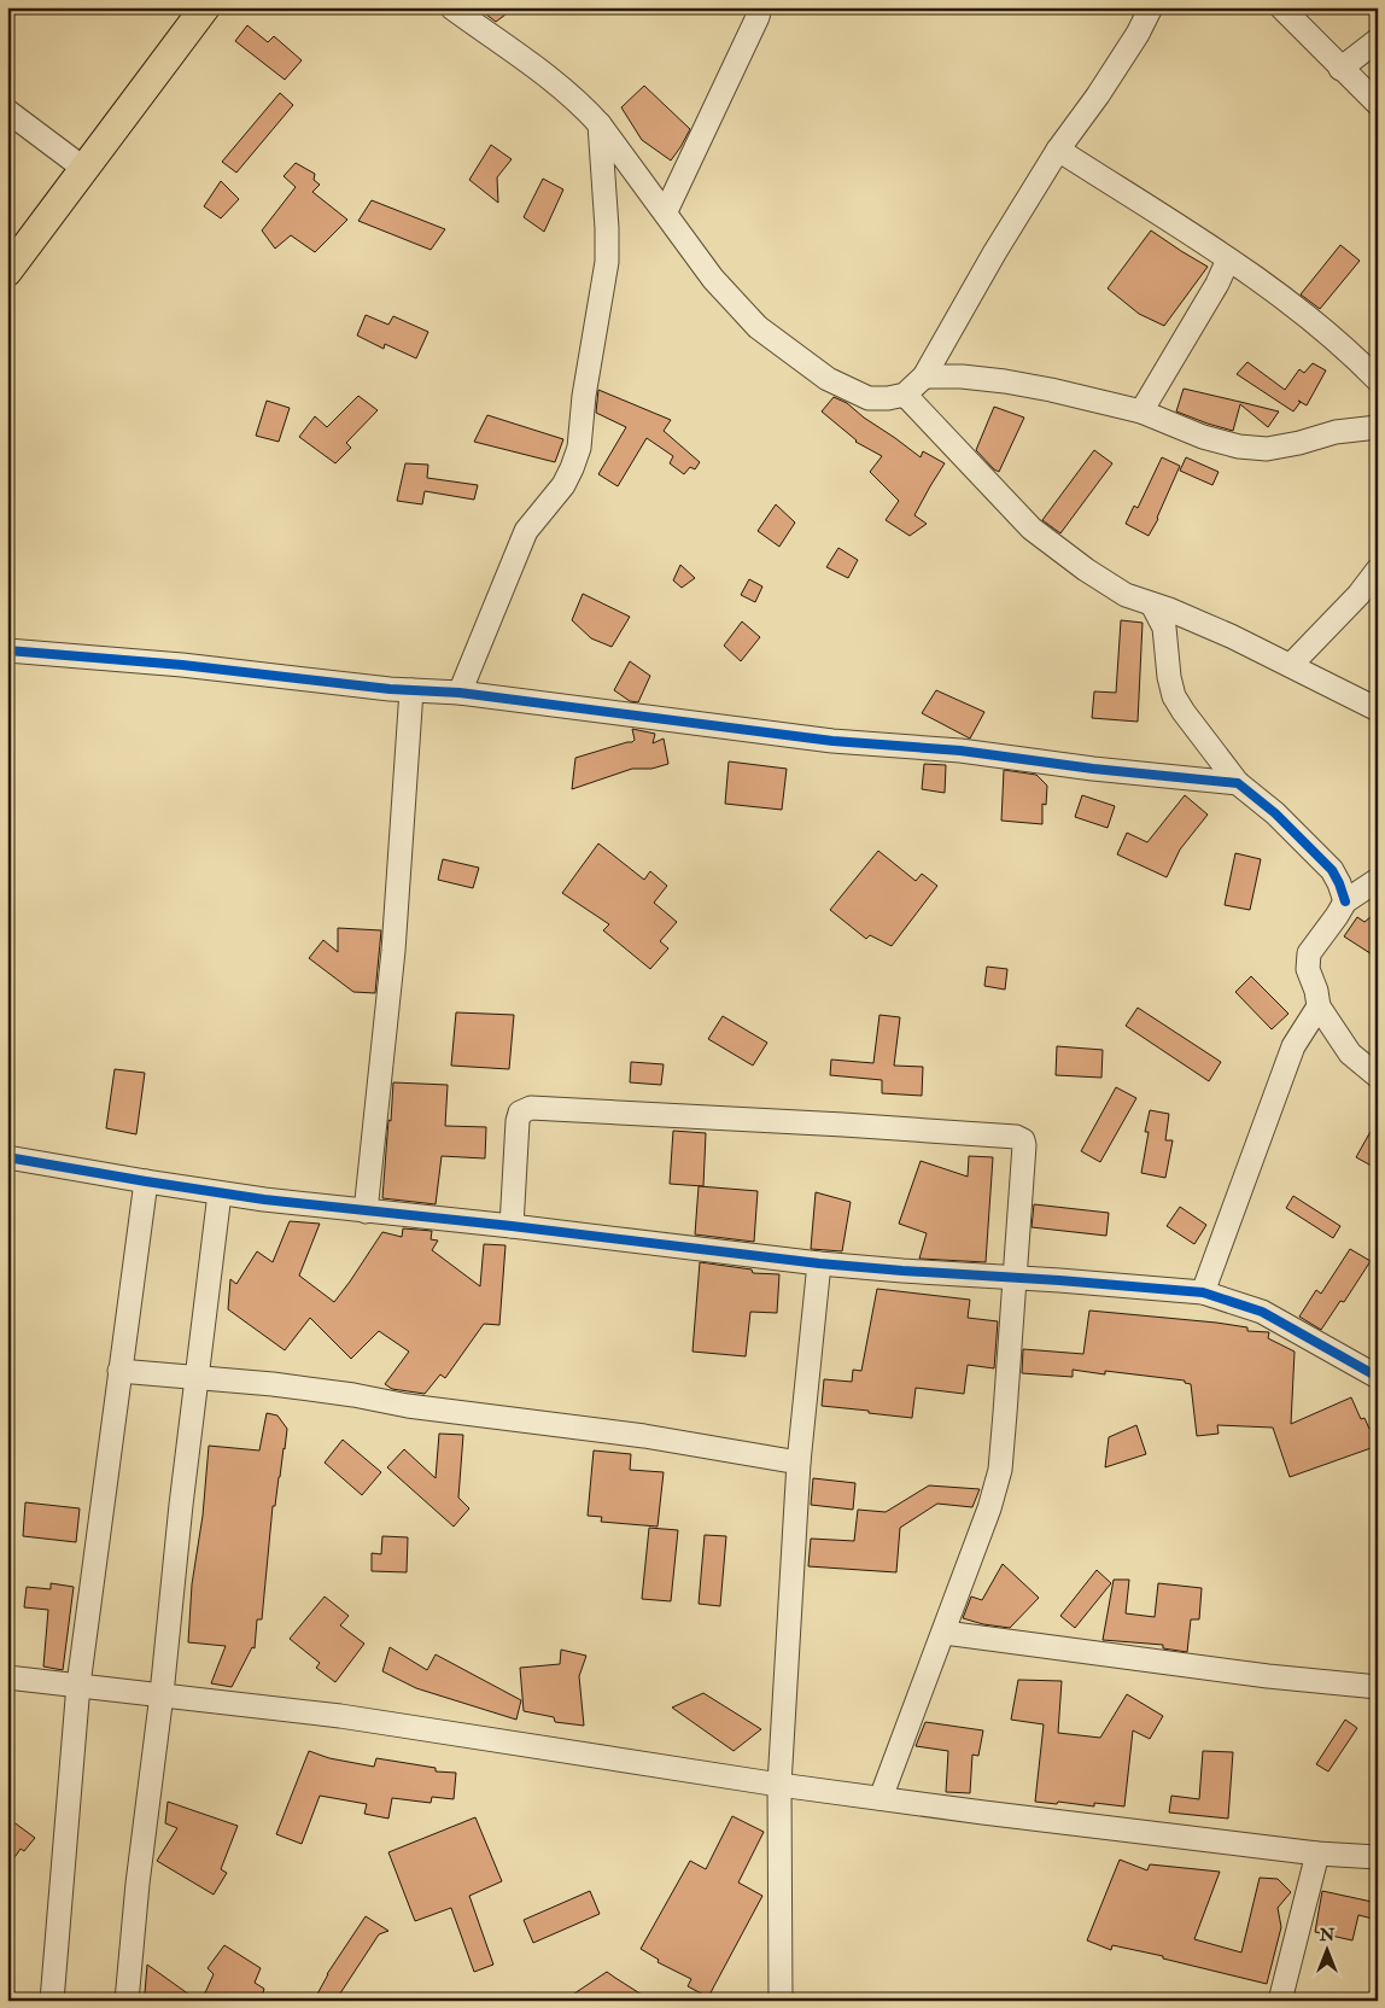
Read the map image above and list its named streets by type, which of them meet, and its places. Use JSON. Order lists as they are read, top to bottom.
{
  "north": "top"
}
